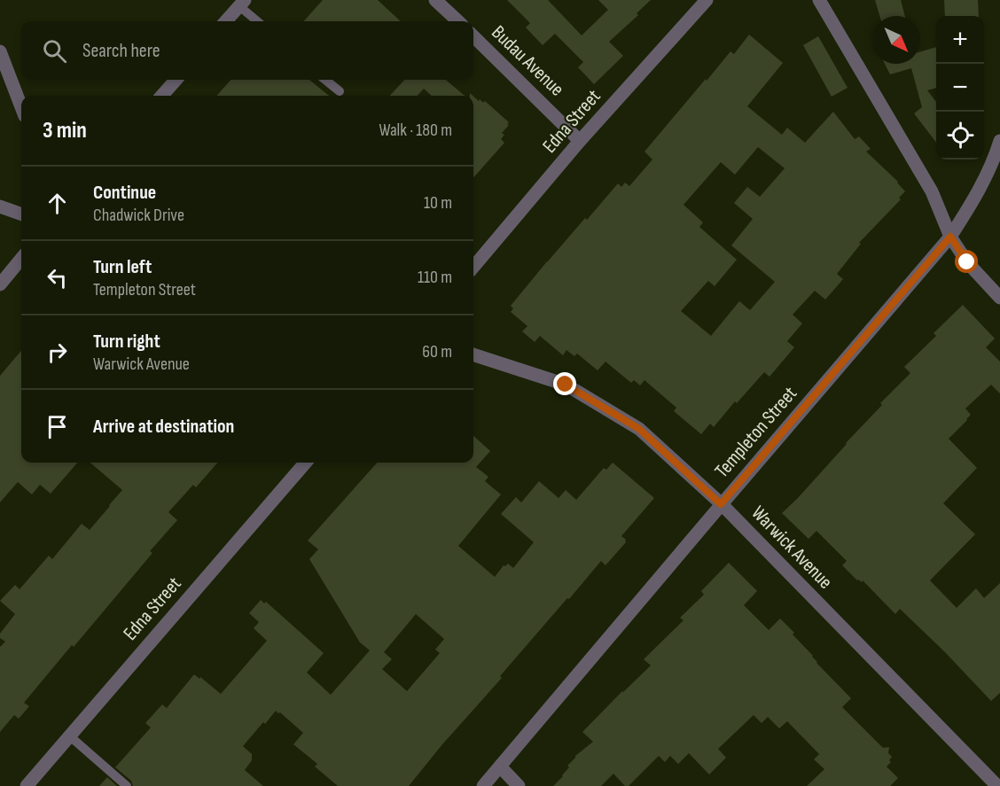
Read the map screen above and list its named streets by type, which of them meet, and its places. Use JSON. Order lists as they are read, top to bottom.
{
  "streets": {
    "street": [
      "Budau Avenue",
      "Edna Street",
      "Templeton Street",
      "Warwick Avenue"
    ]
  },
  "crossings": [
    ["Budau Avenue", "Edna Street"],
    ["Templeton Street", "Warwick Avenue"]
  ],
  "north": "bottom right",
  "page": {
    "map_buttons": ["+", "−"],
    "search": "Search here",
    "heading": ["3 min", "Walk · 180 m"],
    "list": [
      ["Continue", "Chadwick Drive", "10 m"],
      ["Turn left", "Templeton Street", "110 m"],
      ["Turn right", "Warwick Avenue", "60 m"],
      "Arrive at destination"
    ]
  }
}
